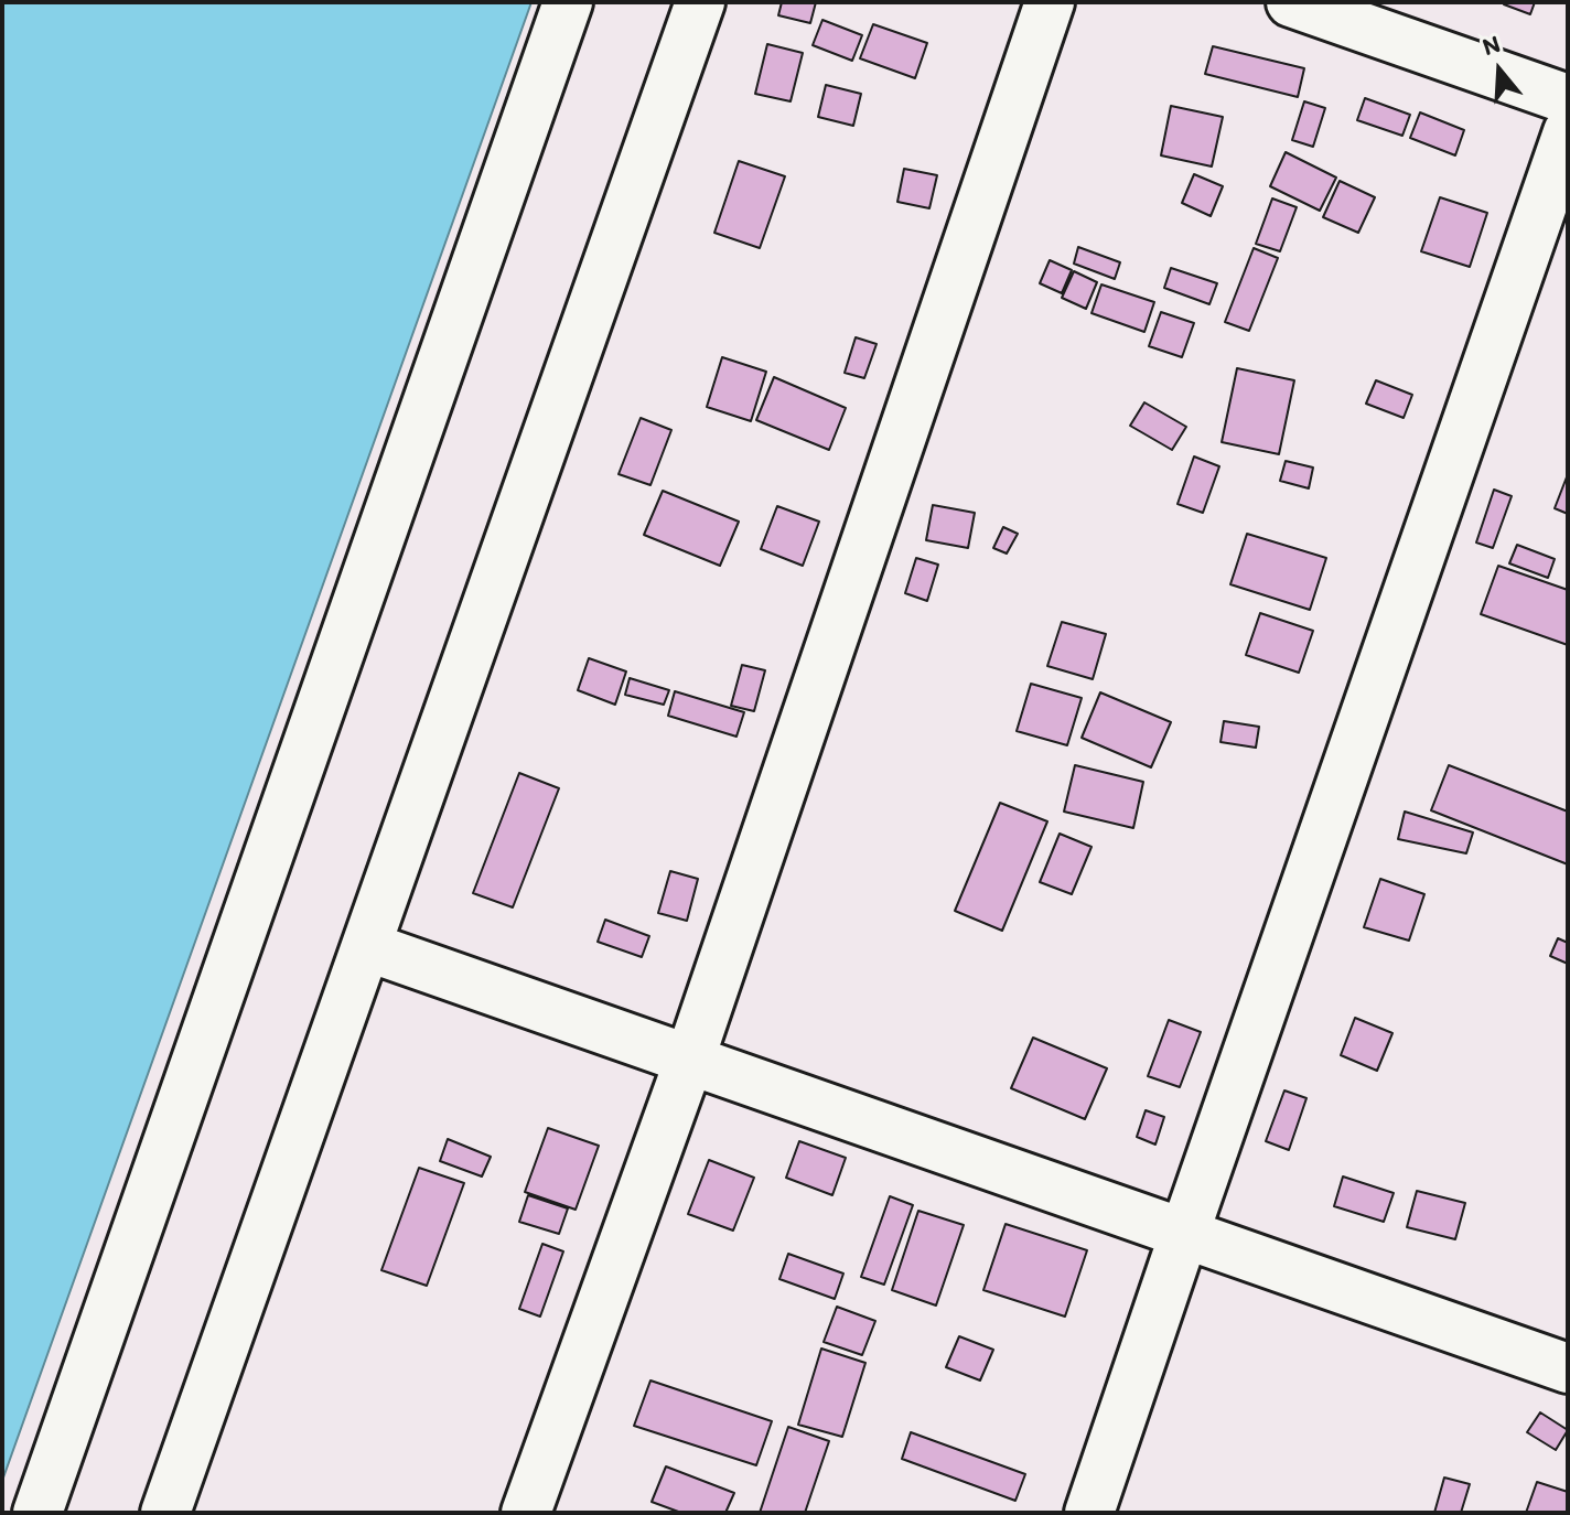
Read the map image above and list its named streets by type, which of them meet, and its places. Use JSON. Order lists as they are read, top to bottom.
{
  "north": "top"
}
